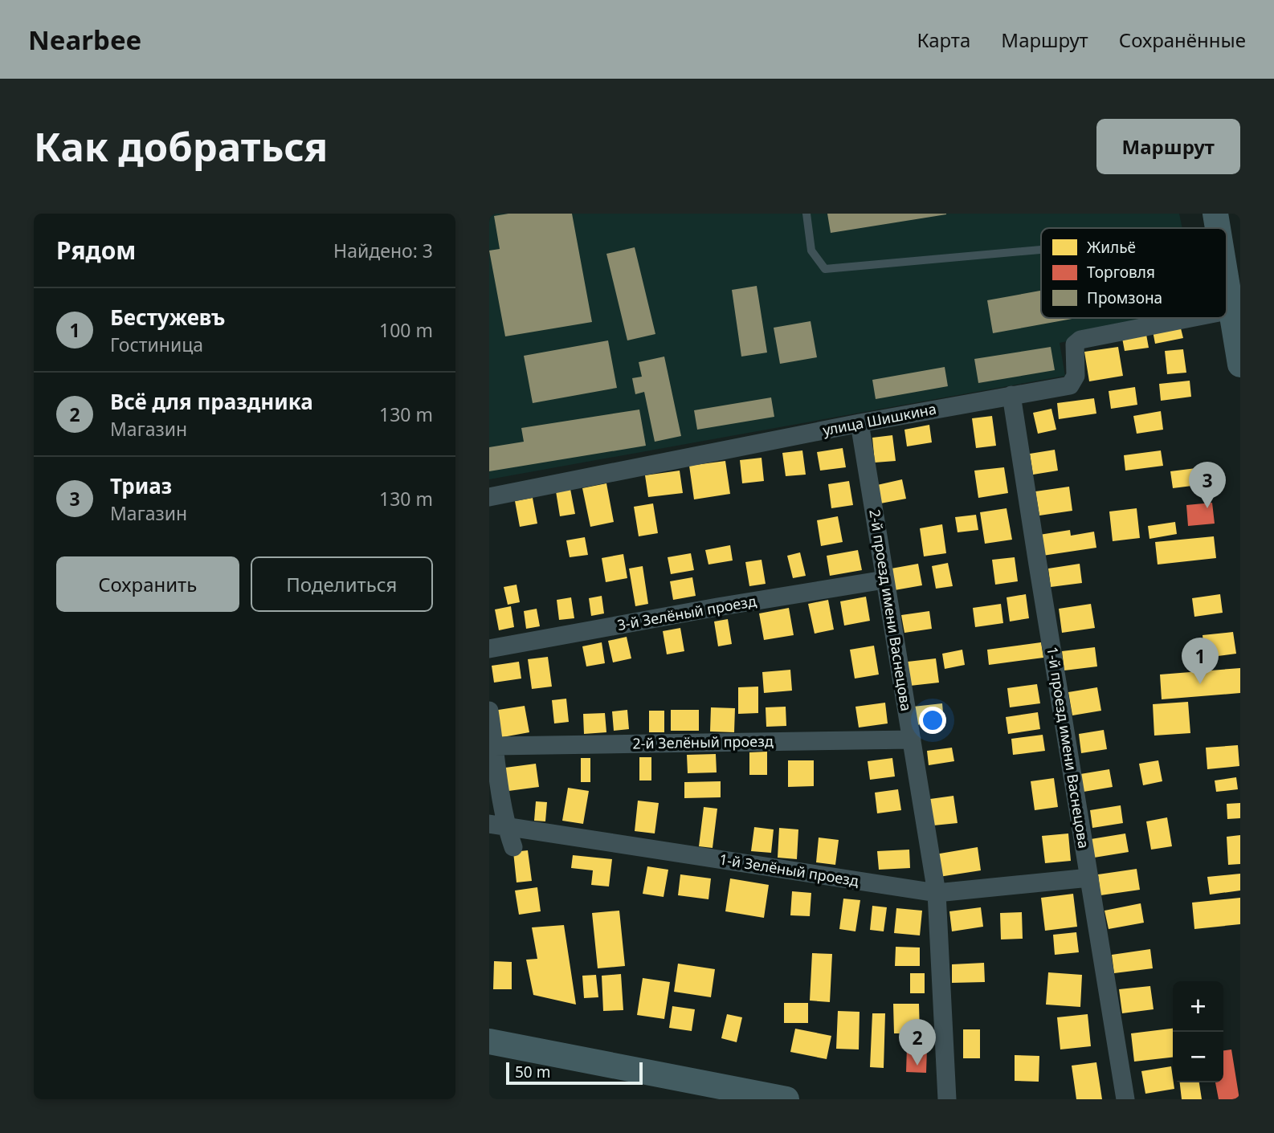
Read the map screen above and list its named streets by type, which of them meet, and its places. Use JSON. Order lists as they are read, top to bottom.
{
  "streets": {
    "street": [
      "улица Шишкина",
      "2-й проезд имени Васнецова",
      "3-й Зелёный проезд",
      "2-й Зелёный проезд",
      "1-й проезд имени Васнецова",
      "1-й Зелёный проезд"
    ]
  },
  "crossings": [
    ["улица Шишкина", "2-й проезд имени Васнецова"],
    ["улица Шишкина", "1-й проезд имени Васнецова"],
    ["2-й проезд имени Васнецова", "3-й Зелёный проезд"],
    ["2-й проезд имени Васнецова", "2-й Зелёный проезд"],
    ["2-й проезд имени Васнецова", "1-й Зелёный проезд"],
    ["1-й проезд имени Васнецова", "1-й Зелёный проезд"]
  ],
  "legend": ["Жильё", "Торговля", "Промзона"],
  "scale_bar": "50 m",
  "page": {
    "header": "Nearbee",
    "nav": ["Карта", "Маршрут", "Сохранённые"],
    "buttons": [
      "Маршрут",
      ["Сохранить", "Поделиться"]
    ],
    "title": "Как добраться",
    "heading": ["Рядом", "Найдено: 3"],
    "list": [
      {
        "mark": "1",
        "name": "Бестужевъ",
        "note": "Гостиница",
        "value": "100 m"
      },
      {
        "mark": "2",
        "name": "Всё для праздника",
        "note": "Магазин",
        "value": "130 m"
      },
      {
        "mark": "3",
        "name": "Триаз",
        "note": "Магазин",
        "value": "130 m"
      }
    ],
    "pins": ["3", "1", "2"],
    "map_buttons": ["+", "−"],
    "scale": "50 m"
  }
}
